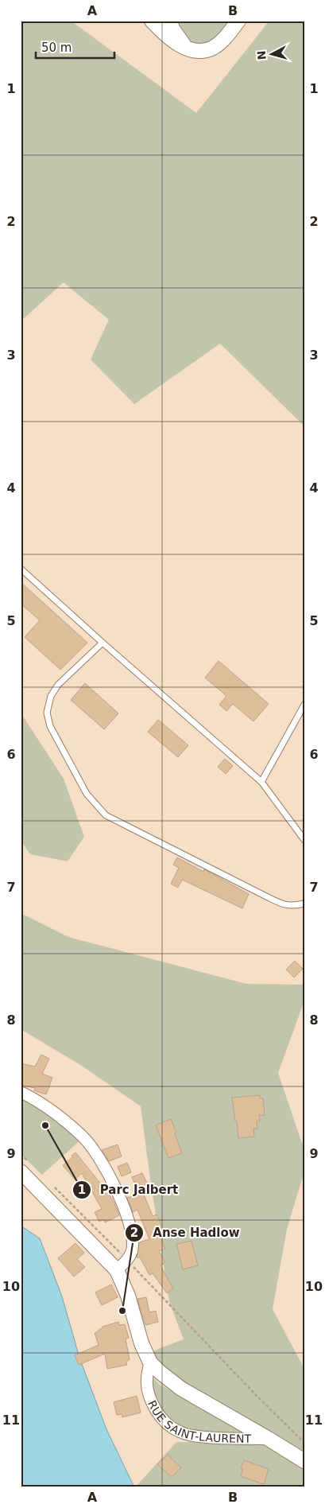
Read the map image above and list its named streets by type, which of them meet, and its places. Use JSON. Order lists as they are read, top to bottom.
{
  "streets": {
    "street": ["RUE SAINT-LAURENT"]
  },
  "places": ["Parc Jalbert", "Anse Hadlow"],
  "scale_bar": "50 m",
  "north": "left",
  "grid": {
    "columns": ["A", "B"],
    "rows": [
      "1",
      "2",
      "3",
      "4",
      "5",
      "6",
      "7",
      "8",
      "9",
      "10",
      "11"
    ]
  }
}
